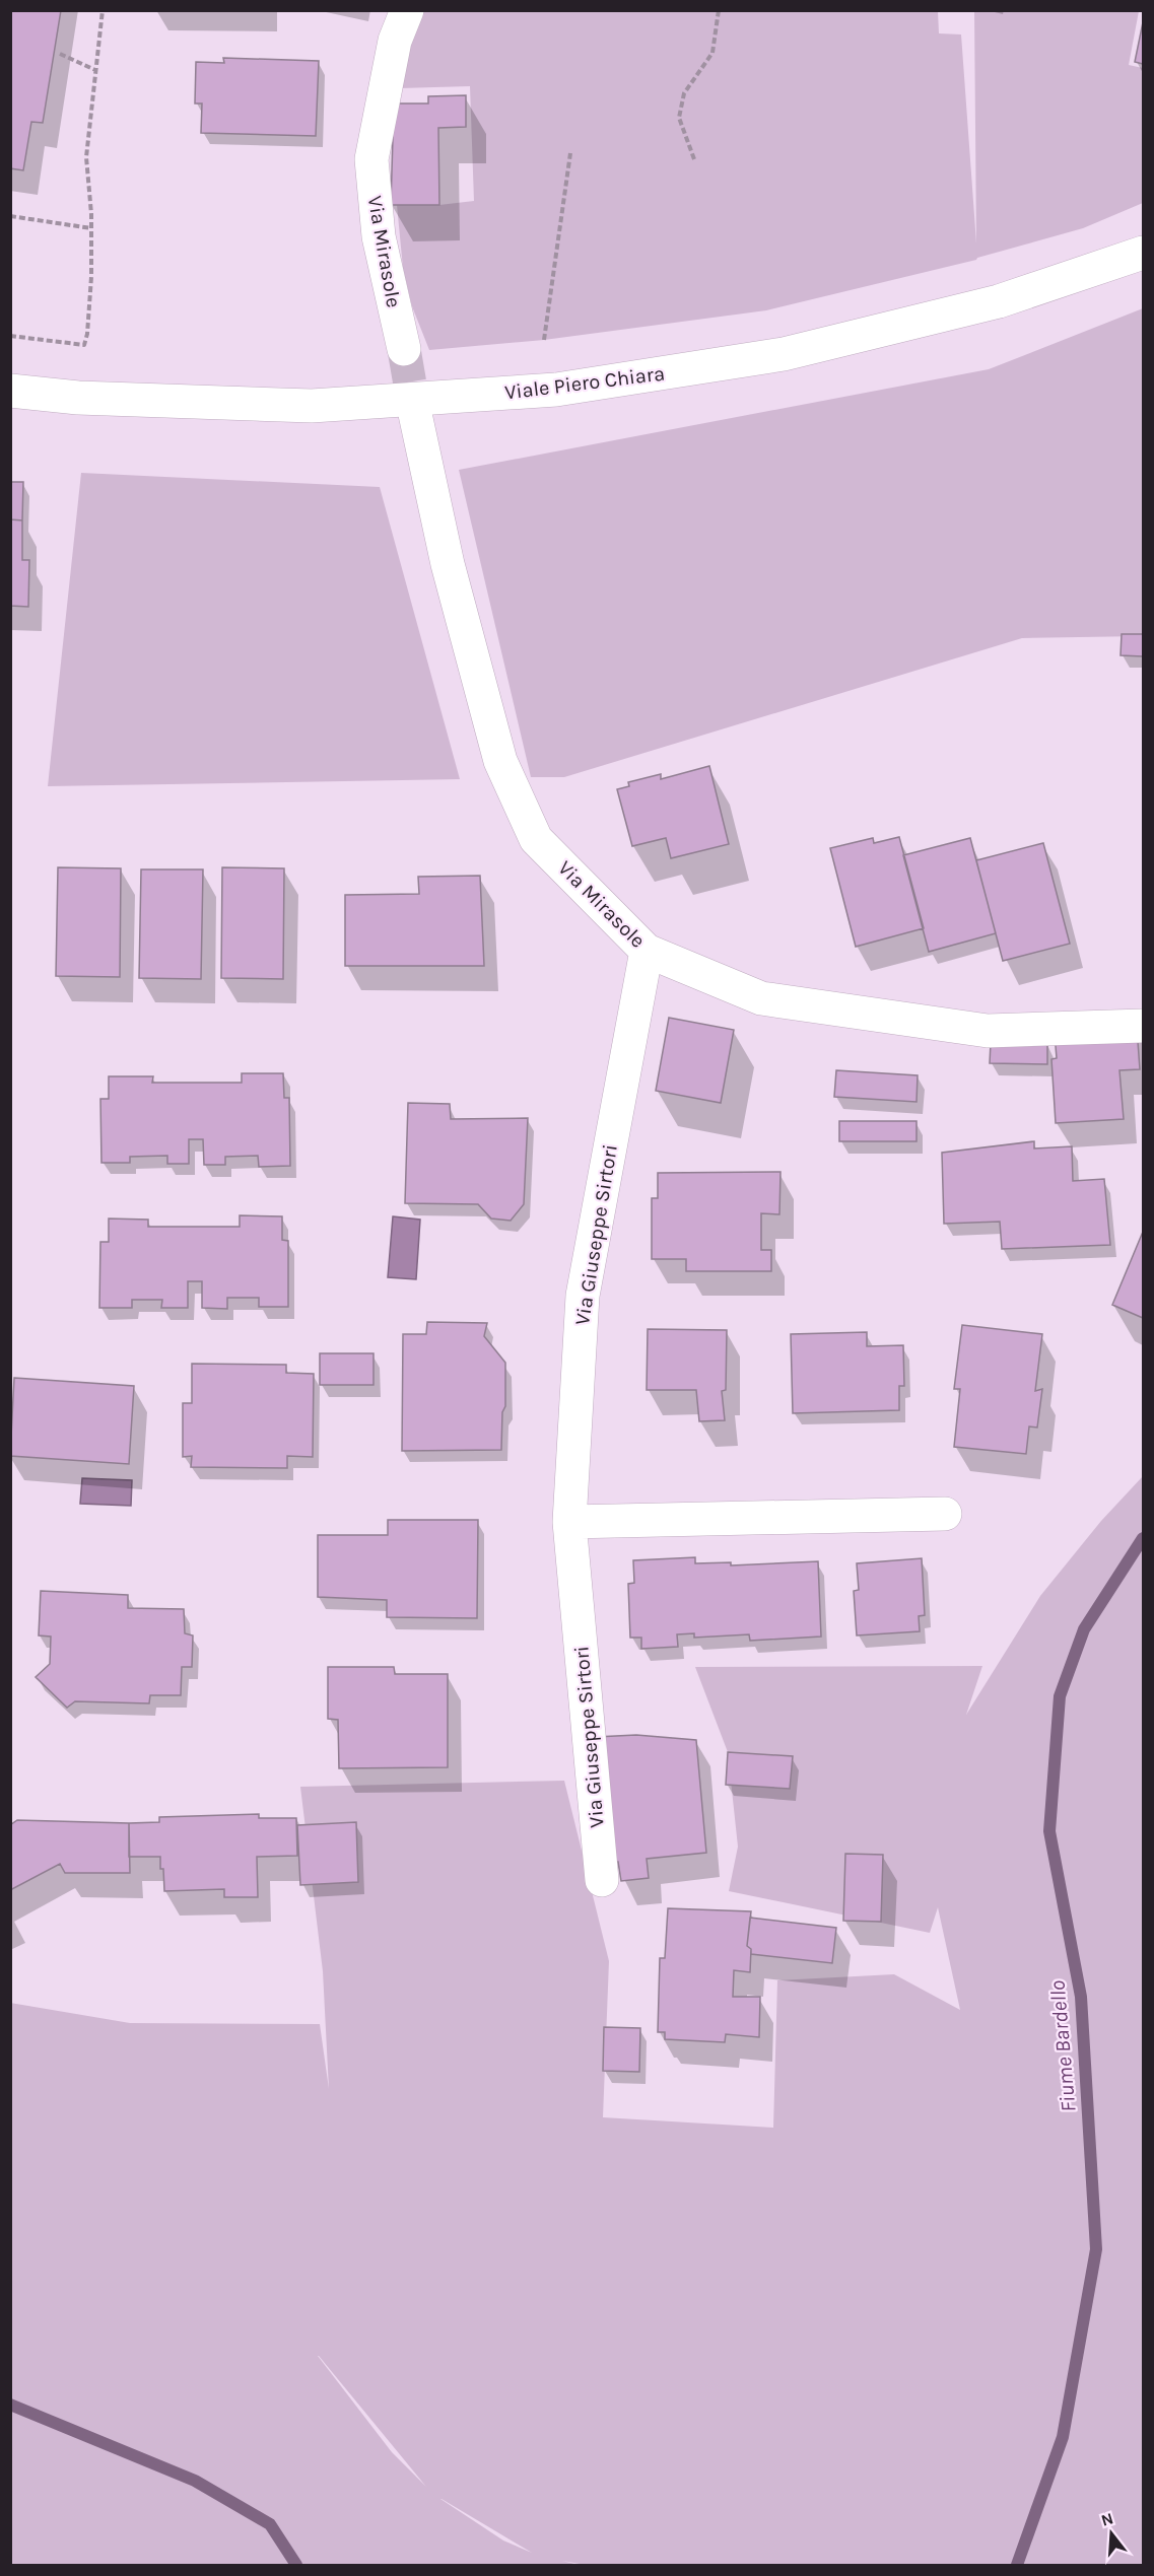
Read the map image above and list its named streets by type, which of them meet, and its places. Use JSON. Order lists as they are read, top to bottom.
{
  "streets": {
    "street": ["Via Mirasole", "Viale Piero Chiara", "Via Giuseppe Sirtori"]
  },
  "crossings": [
    ["Via Mirasole", "Via Giuseppe Sirtori"]
  ],
  "water": ["Fiume Bardello"],
  "north": "top"
}
